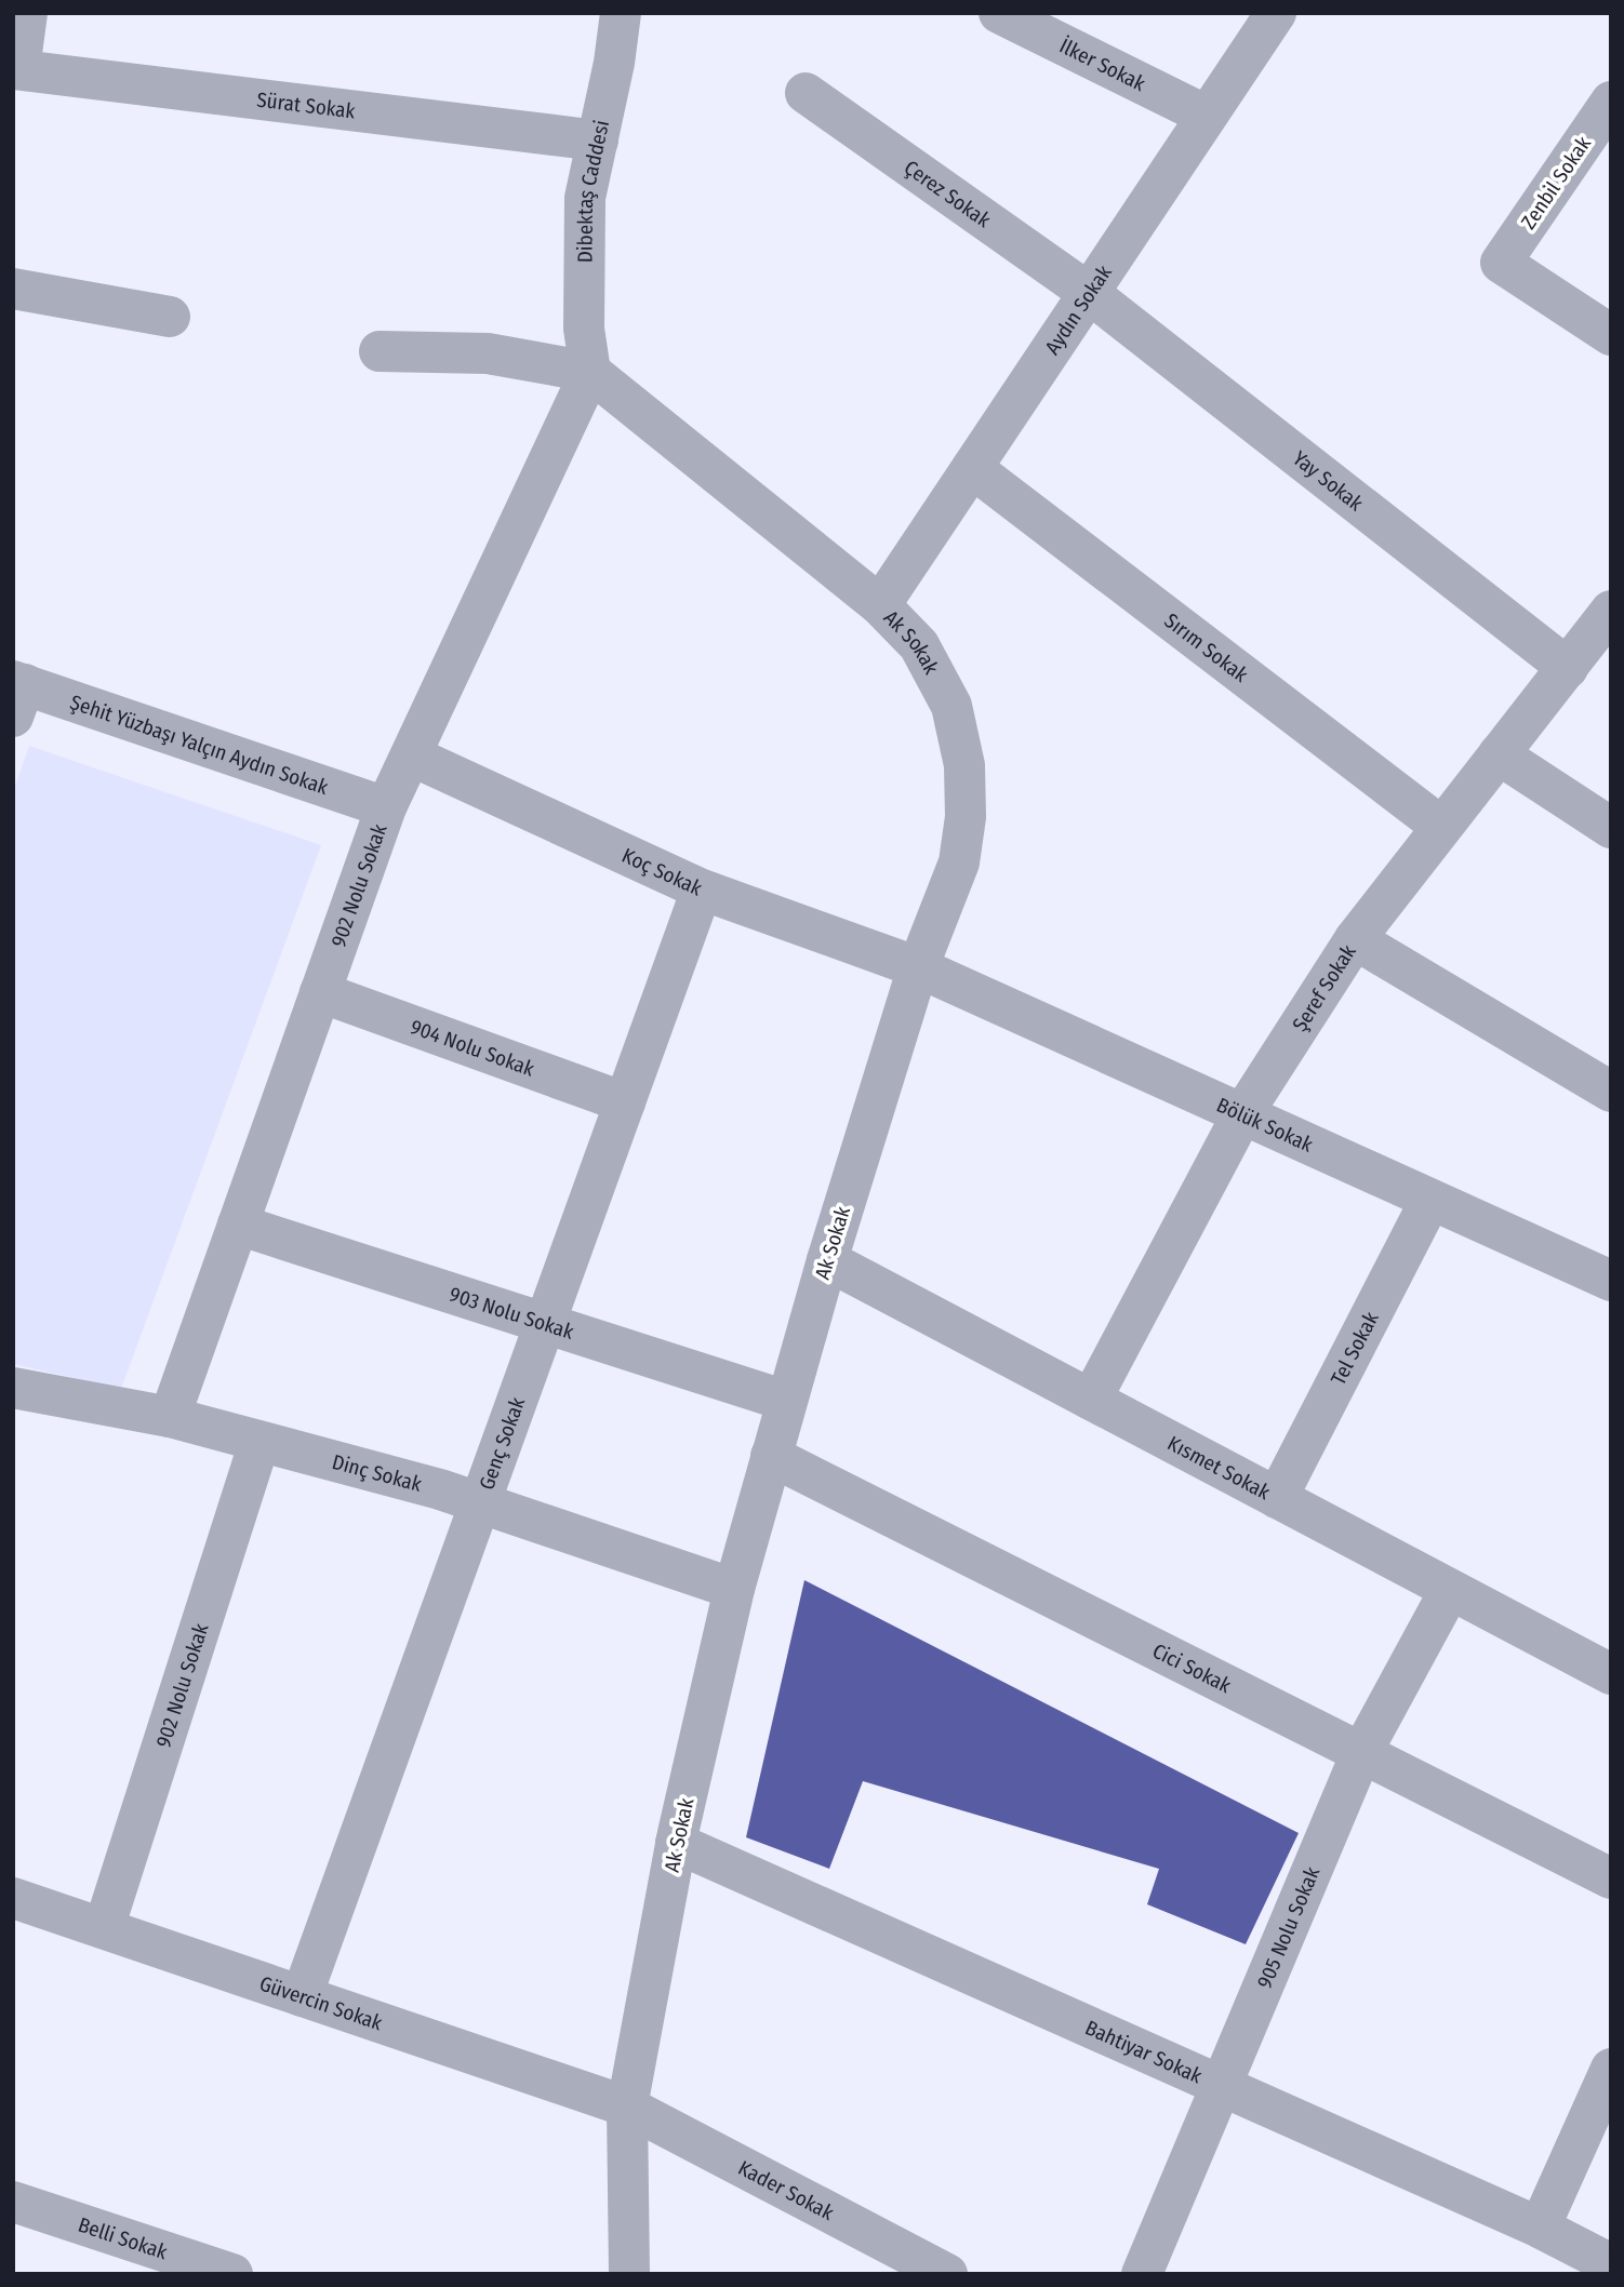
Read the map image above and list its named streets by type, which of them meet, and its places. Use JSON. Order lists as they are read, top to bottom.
{
  "streets": {
    "street": [
      "İlker Sokak",
      "Sürat Sokak",
      "Zenbil Sokak",
      "Dibektaş Caddesi",
      "Çerez Sokak",
      "Aydın Sokak",
      "Yay Sokak",
      "Ak Sokak",
      "Sırım Sokak",
      "Şehit Yüzbaşı Yalçın Aydın Sokak",
      "Koç Sokak",
      "902 Nolu Sokak",
      "Şeref Sokak",
      "904 Nolu Sokak",
      "Bölük Sokak",
      "903 Nolu Sokak",
      "Tel Sokak",
      "Genç Sokak",
      "Kısmet Sokak",
      "Dinç Sokak",
      "Cici Sokak",
      "905 Nolu Sokak",
      "Güvercin Sokak",
      "Bahtiyar Sokak",
      "Kader Sokak",
      "Belli Sokak"
    ]
  },
  "crossings": [
    ["İlker Sokak", "Aydın Sokak"],
    ["Sürat Sokak", "Dibektaş Caddesi"],
    ["Dibektaş Caddesi", "Ak Sokak"],
    ["Dibektaş Caddesi", "902 Nolu Sokak"],
    ["Çerez Sokak", "Aydın Sokak"],
    ["Çerez Sokak", "Yay Sokak"],
    ["Aydın Sokak", "Yay Sokak"],
    ["Aydın Sokak", "Ak Sokak"],
    ["Aydın Sokak", "Sırım Sokak"],
    ["Yay Sokak", "Şeref Sokak"],
    ["Ak Sokak", "Koç Sokak"],
    ["Ak Sokak", "902 Nolu Sokak"],
    ["Ak Sokak", "Bölük Sokak"],
    ["Ak Sokak", "903 Nolu Sokak"],
    ["Ak Sokak", "Kısmet Sokak"],
    ["Ak Sokak", "Dinç Sokak"],
    ["Ak Sokak", "Cici Sokak"],
    ["Ak Sokak", "Güvercin Sokak"],
    ["Ak Sokak", "Bahtiyar Sokak"],
    ["Ak Sokak", "Kader Sokak"],
    ["Sırım Sokak", "Şeref Sokak"],
    ["Şehit Yüzbaşı Yalçın Aydın Sokak", "902 Nolu Sokak"],
    ["Koç Sokak", "902 Nolu Sokak"],
    ["Koç Sokak", "Bölük Sokak"],
    ["Koç Sokak", "Genç Sokak"],
    ["902 Nolu Sokak", "904 Nolu Sokak"],
    ["902 Nolu Sokak", "903 Nolu Sokak"],
    ["902 Nolu Sokak", "Dinç Sokak"],
    ["902 Nolu Sokak", "Güvercin Sokak"],
    ["Şeref Sokak", "Bölük Sokak"],
    ["Şeref Sokak", "Kısmet Sokak"],
    ["904 Nolu Sokak", "Genç Sokak"],
    ["Bölük Sokak", "Tel Sokak"],
    ["903 Nolu Sokak", "Genç Sokak"],
    ["Tel Sokak", "Kısmet Sokak"],
    ["Genç Sokak", "Dinç Sokak"],
    ["Genç Sokak", "Güvercin Sokak"],
    ["Kısmet Sokak", "905 Nolu Sokak"],
    ["Cici Sokak", "905 Nolu Sokak"],
    ["905 Nolu Sokak", "Bahtiyar Sokak"],
    ["Güvercin Sokak", "Kader Sokak"]
  ]
}
